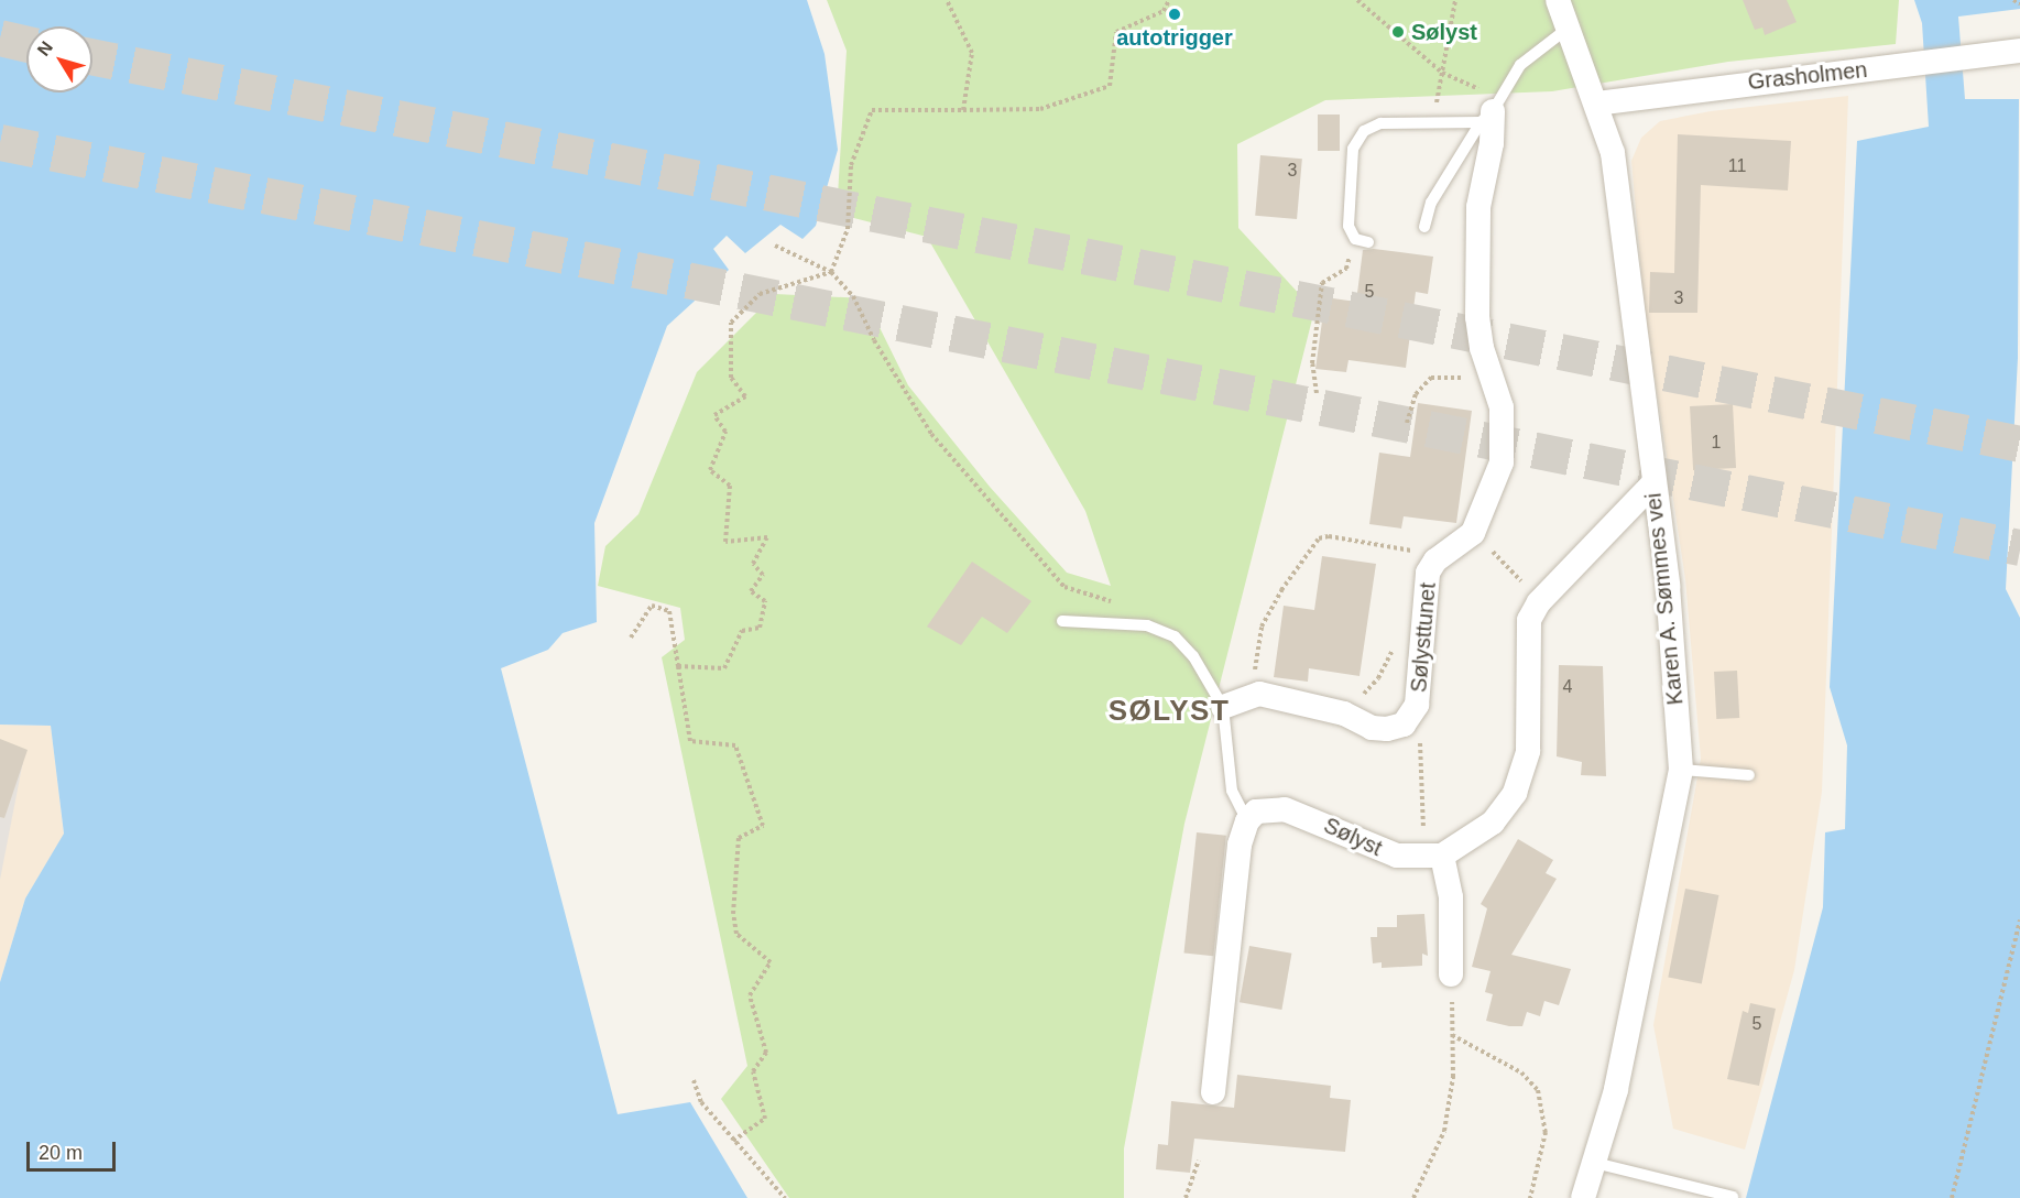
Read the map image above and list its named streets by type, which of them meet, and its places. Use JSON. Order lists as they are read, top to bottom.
{
  "streets": {
    "street": [
      "Grasholmen",
      "Karen A. Sømmes vei",
      "Sølysttunet",
      "Sølyst"
    ]
  },
  "crossings": [
    ["Grasholmen", "Karen A. Sømmes vei"]
  ],
  "districts": ["SØLYST"],
  "places": ["autotrigger", "Sølyst"],
  "house_numbers": [
    "11",
    "3",
    "5",
    "3",
    "1",
    "4",
    "5"
  ],
  "scale_bar": "20 m",
  "north": "top left"
}
